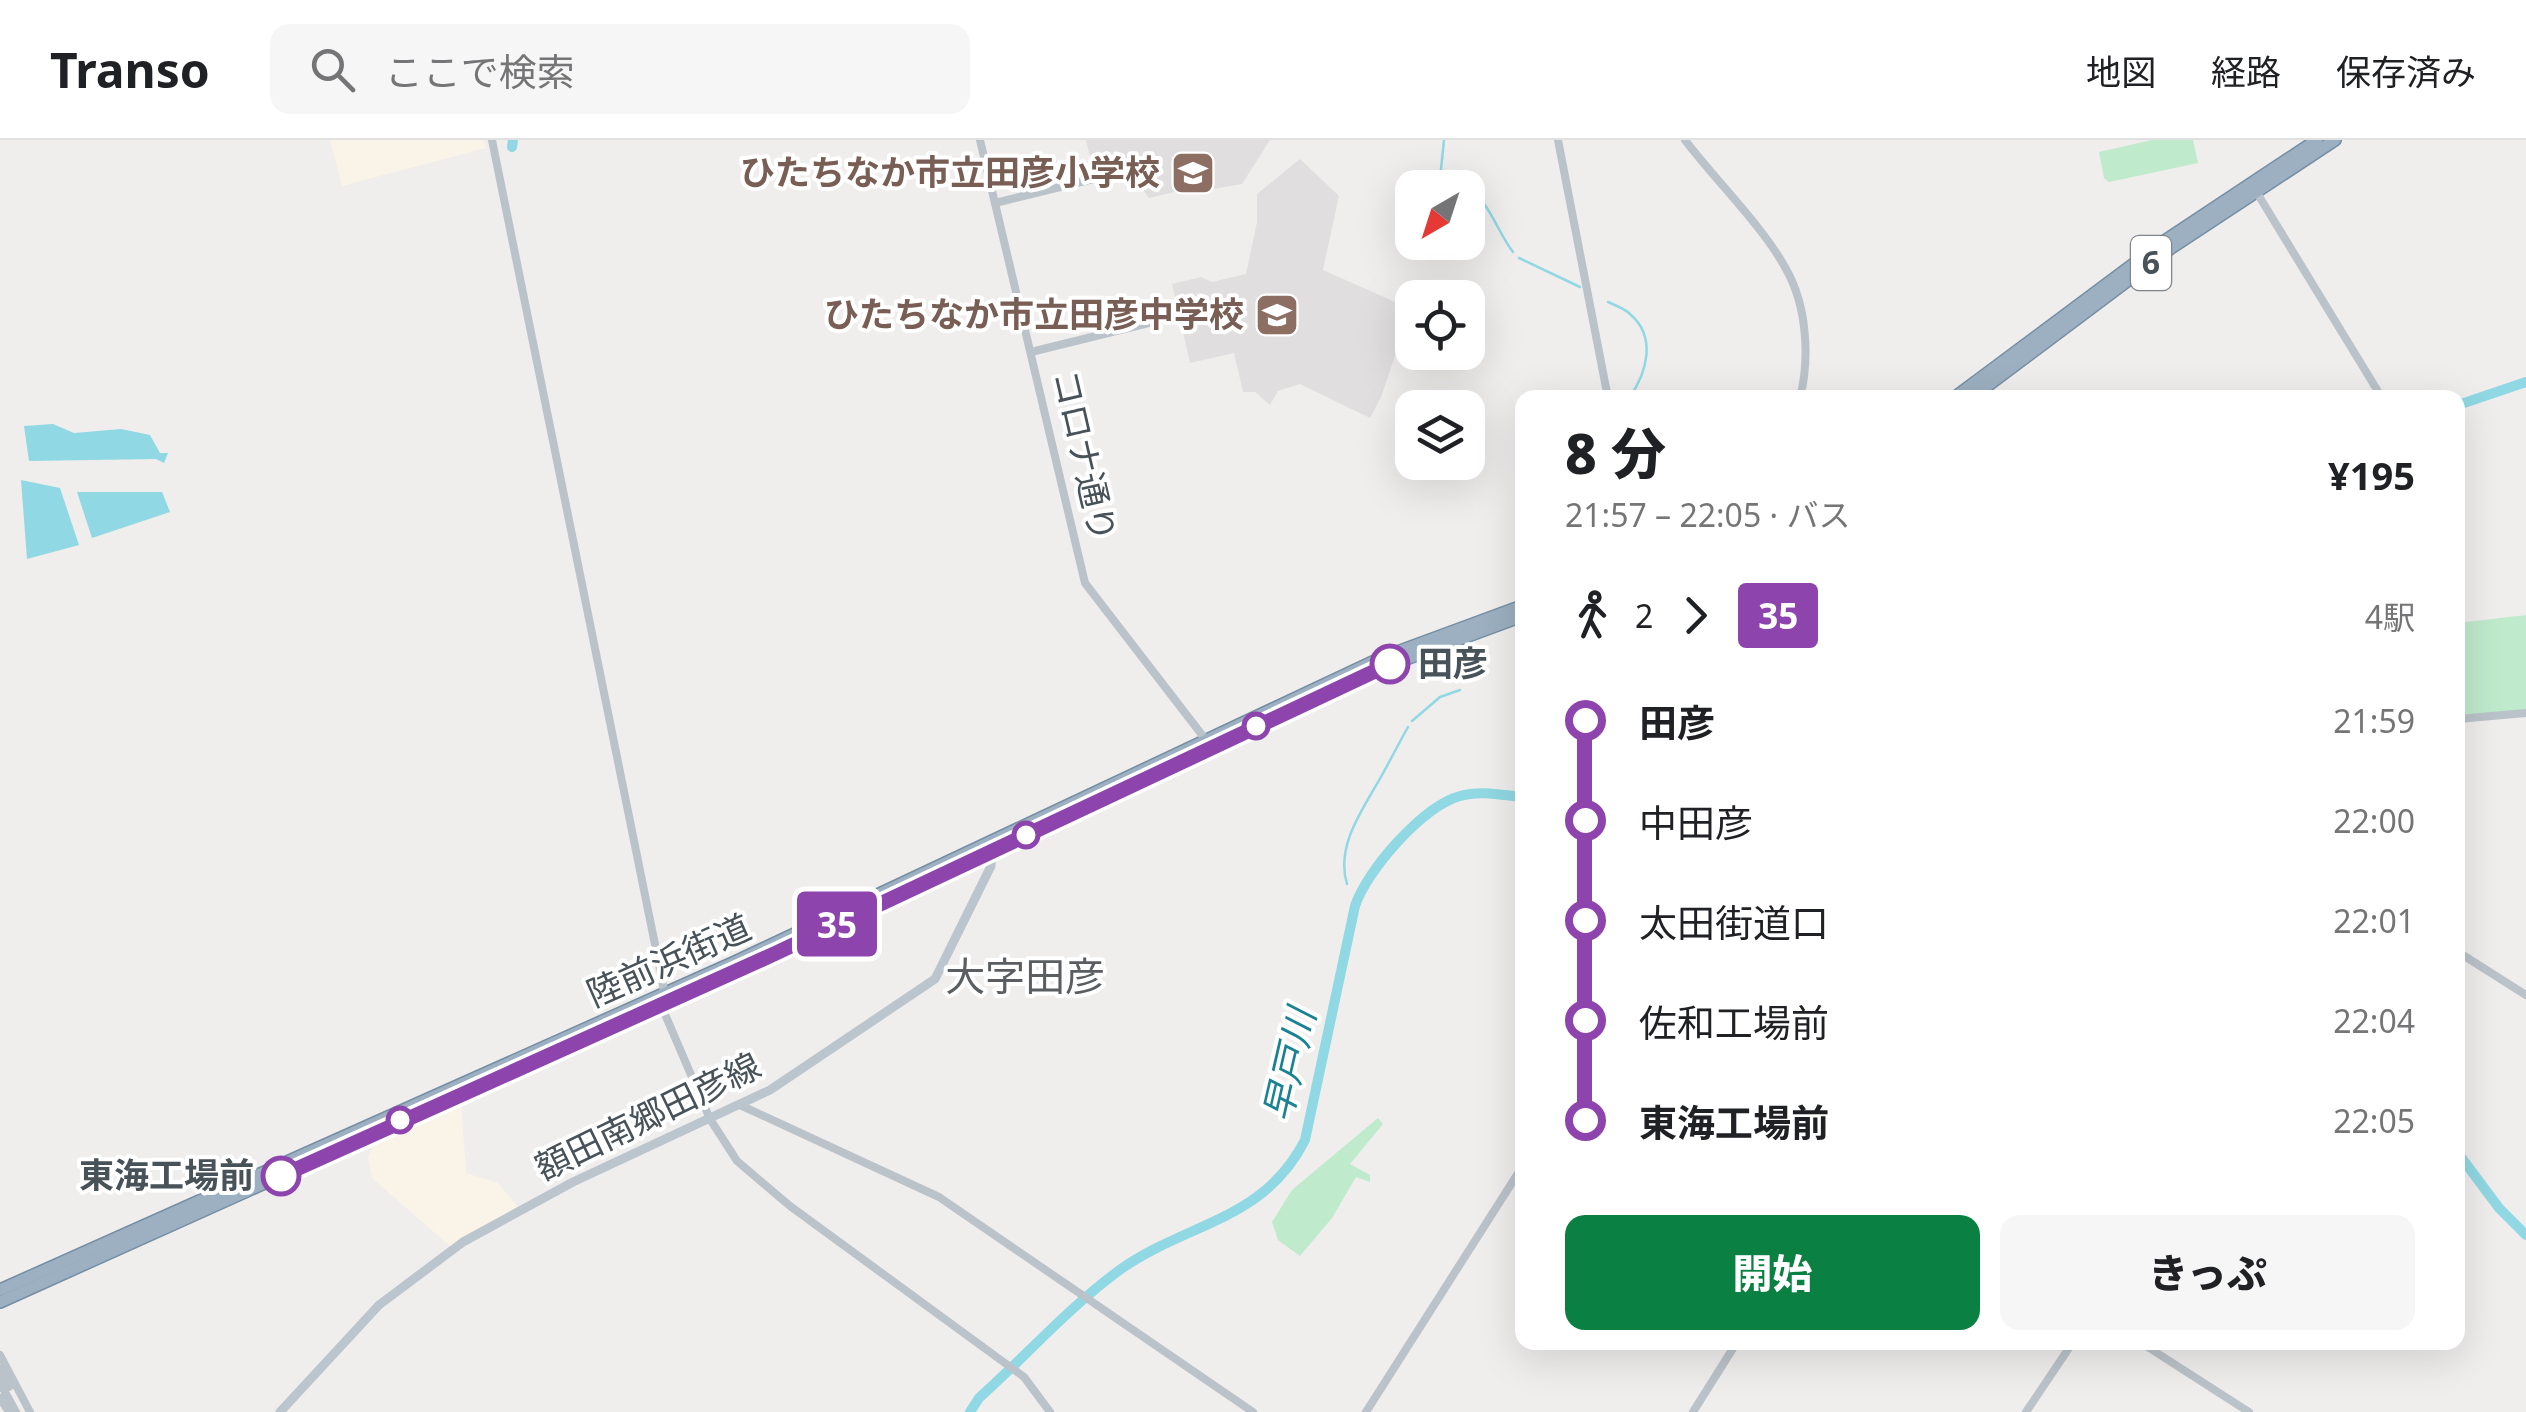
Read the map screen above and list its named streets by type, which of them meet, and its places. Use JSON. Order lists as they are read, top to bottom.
{
  "streets": {
    "highway": ["6", "陸前浜街道"],
    "main road": ["額田南郷田彦線"],
    "street": ["コロナ通り"]
  },
  "crossings": [
    ["コロナ通り", "陸前浜街道"],
    ["陸前浜街道", "額田南郷田彦線"]
  ],
  "districts": ["大字田彦"],
  "water": ["早戸川"],
  "places": {
    "school or university": ["ひたちなか市立田彦小学校", "ひたちなか市立田彦中学校"],
    "other": ["田彦", "東海工場前"]
  },
  "lines": ["bus line 35"],
  "north": "bottom left",
  "page": {
    "header": "Transo",
    "search": "ここで検索",
    "nav": ["地図", "経路", "保存済み"],
    "on_map": "35",
    "heading": ["8 分", "21:57 – 22:05 · バス", "¥195"],
    "legs": ["2", "35", "4駅"],
    "list": [
      {
        "name": "田彦",
        "value": "21:59"
      },
      {
        "name": "中田彦",
        "value": "22:00"
      },
      {
        "name": "太田街道口",
        "value": "22:01"
      },
      {
        "name": "佐和工場前",
        "value": "22:04"
      },
      {
        "name": "東海工場前",
        "value": "22:05"
      }
    ],
    "buttons": ["開始", "きっぷ"]
  }
}
